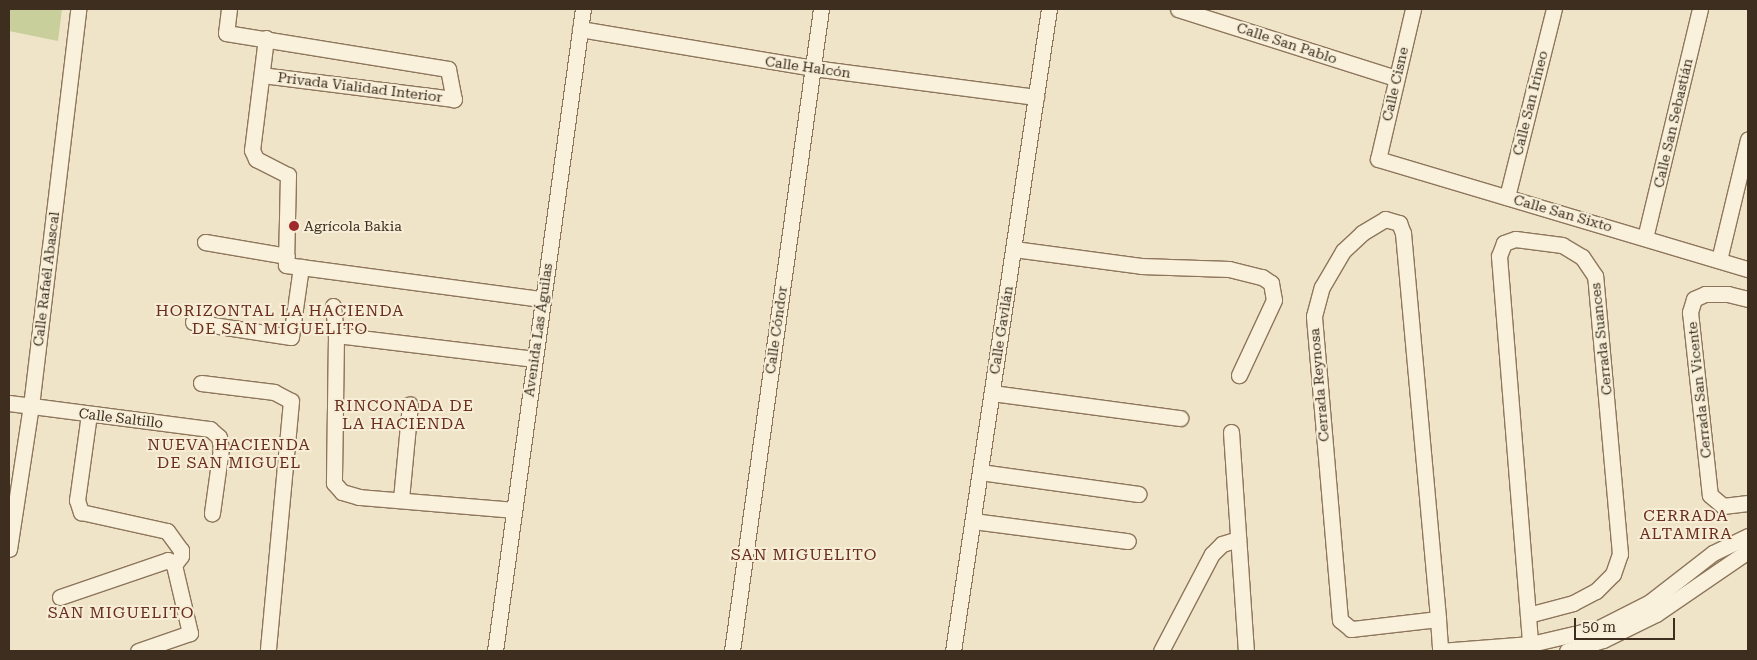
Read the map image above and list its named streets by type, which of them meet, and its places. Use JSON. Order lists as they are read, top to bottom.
{
  "streets": {
    "street": [
      "Calle San Pablo",
      "Calle Halcón",
      "Calle Cisne",
      "Privada Vialidad Interior",
      "Calle San Irineo",
      "Calle San Sebastián",
      "Calle San Sixto",
      "Calle Rafaél Abascal",
      "Avenida Las Águilas",
      "Calle Cóndor",
      "Calle Gavilán",
      "Cerrada Suances",
      "Cerrada Reynosa",
      "Cerrada San Vicente",
      "Calle Saltillo"
    ]
  },
  "crossings": [
    ["Calle San Pablo", "Calle Cisne"],
    ["Calle Halcón", "Avenida Las Águilas"],
    ["Calle Halcón", "Calle Cóndor"],
    ["Calle Halcón", "Calle Gavilán"],
    ["Calle Cisne", "Calle San Sixto"],
    ["Calle San Irineo", "Calle San Sixto"],
    ["Calle San Sebastián", "Calle San Sixto"],
    ["Calle Rafaél Abascal", "Calle Saltillo"]
  ],
  "districts": [
    "HORIZONTAL LA HACIENDA DE SAN MIGUELITO",
    "RINCONADA DE LA HACIENDA",
    "NUEVA HACIENDA DE SAN MIGUEL",
    "CERRADA ALTAMIRA",
    "SAN MIGUELITO",
    "SAN MIGUELITO"
  ],
  "places": ["Agrícola Bakia"],
  "scale_bar": "50 m"
}
